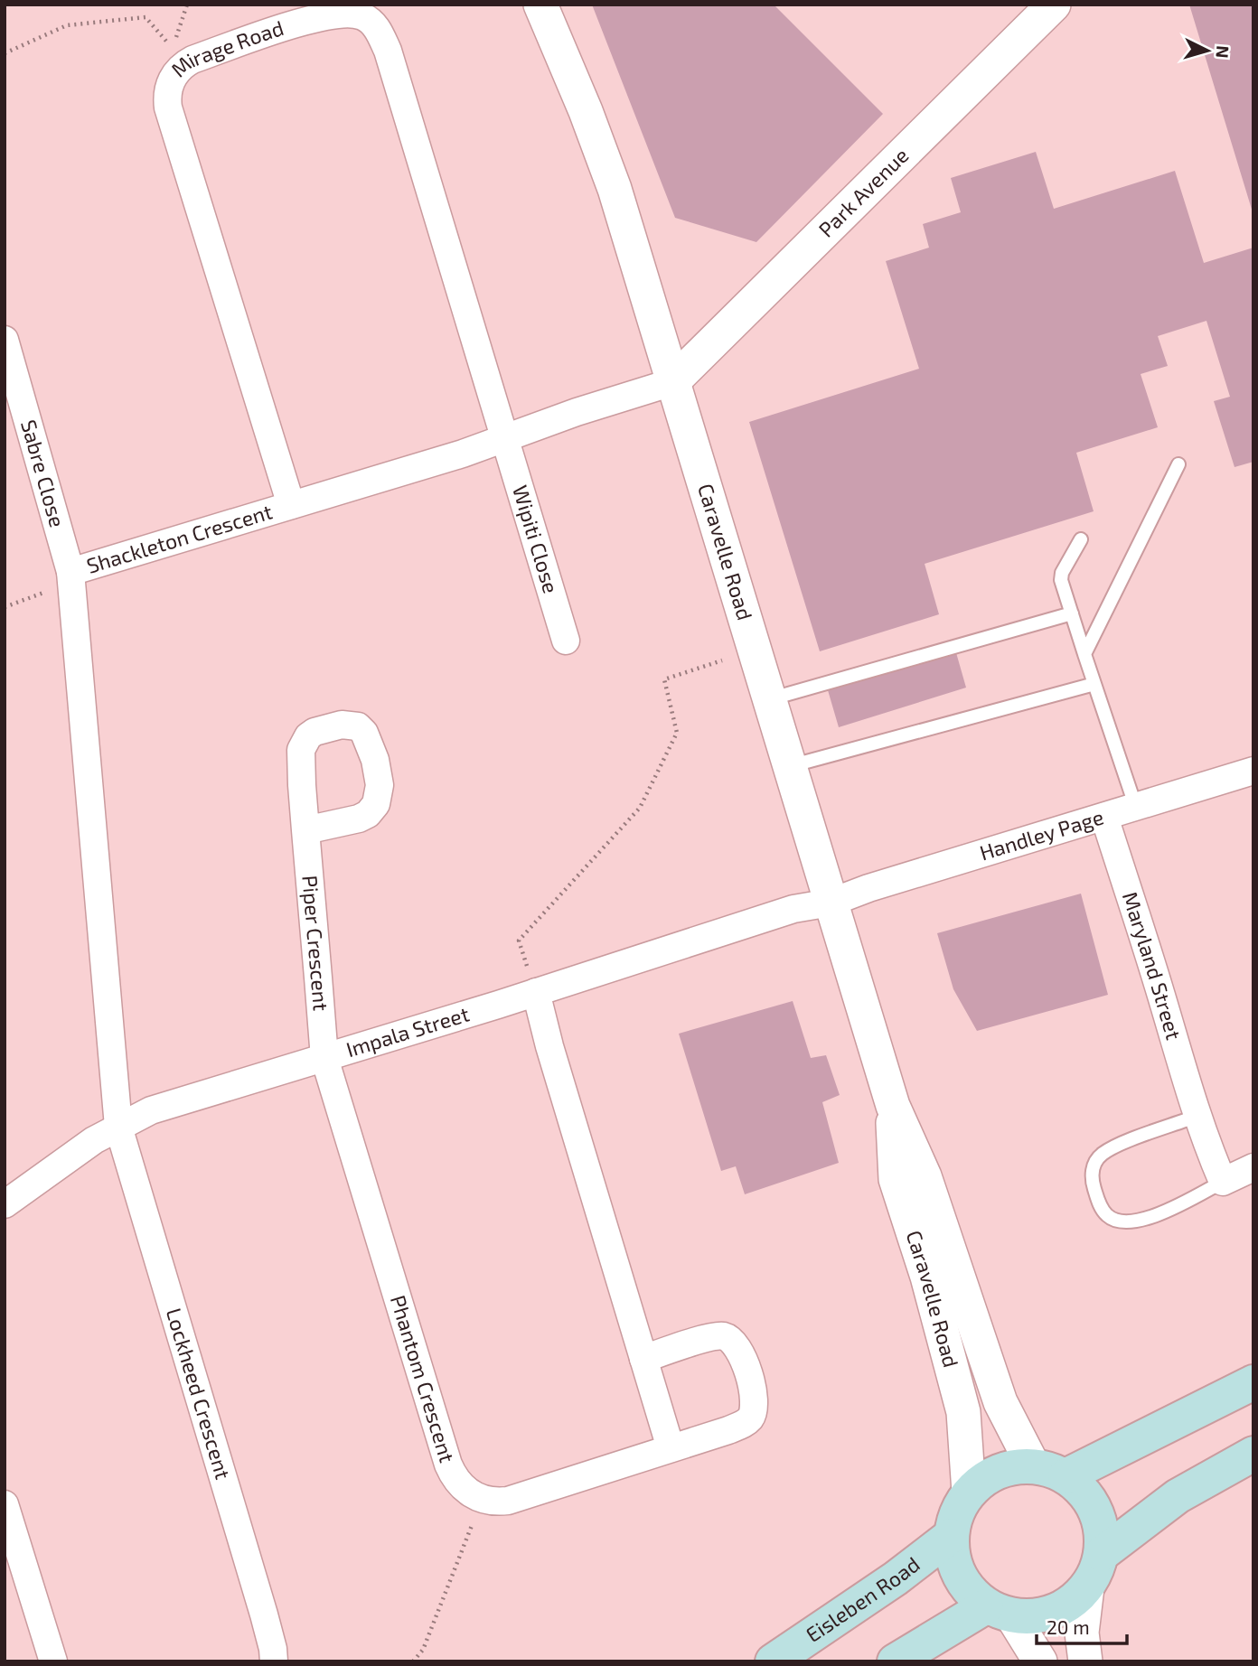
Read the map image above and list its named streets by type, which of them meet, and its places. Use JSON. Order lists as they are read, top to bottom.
{
  "streets": {
    "main road": ["Eisleben Road"],
    "street": [
      "Mirage Road",
      "Park Avenue",
      "Sabre Close",
      "Shackleton Crescent",
      "Wipiti Close",
      "Caravelle Road",
      "Handley Page",
      "Piper Crescent",
      "Maryland Street",
      "Impala Street",
      "Phantom Crescent",
      "Lockheed Crescent"
    ]
  },
  "crossings": [
    ["Mirage Road", "Shackleton Crescent"],
    ["Mirage Road", "Wipiti Close"],
    ["Park Avenue", "Shackleton Crescent"],
    ["Park Avenue", "Caravelle Road"],
    ["Sabre Close", "Shackleton Crescent"],
    ["Shackleton Crescent", "Wipiti Close"],
    ["Shackleton Crescent", "Caravelle Road"],
    ["Shackleton Crescent", "Impala Street"],
    ["Shackleton Crescent", "Lockheed Crescent"],
    ["Caravelle Road", "Handley Page"],
    ["Caravelle Road", "Impala Street"],
    ["Caravelle Road", "Eisleben Road"],
    ["Handley Page", "Maryland Street"],
    ["Handley Page", "Impala Street"],
    ["Piper Crescent", "Impala Street"],
    ["Piper Crescent", "Phantom Crescent"],
    ["Impala Street", "Phantom Crescent"],
    ["Impala Street", "Lockheed Crescent"]
  ],
  "scale_bar": "20 m",
  "north": "right"
}
